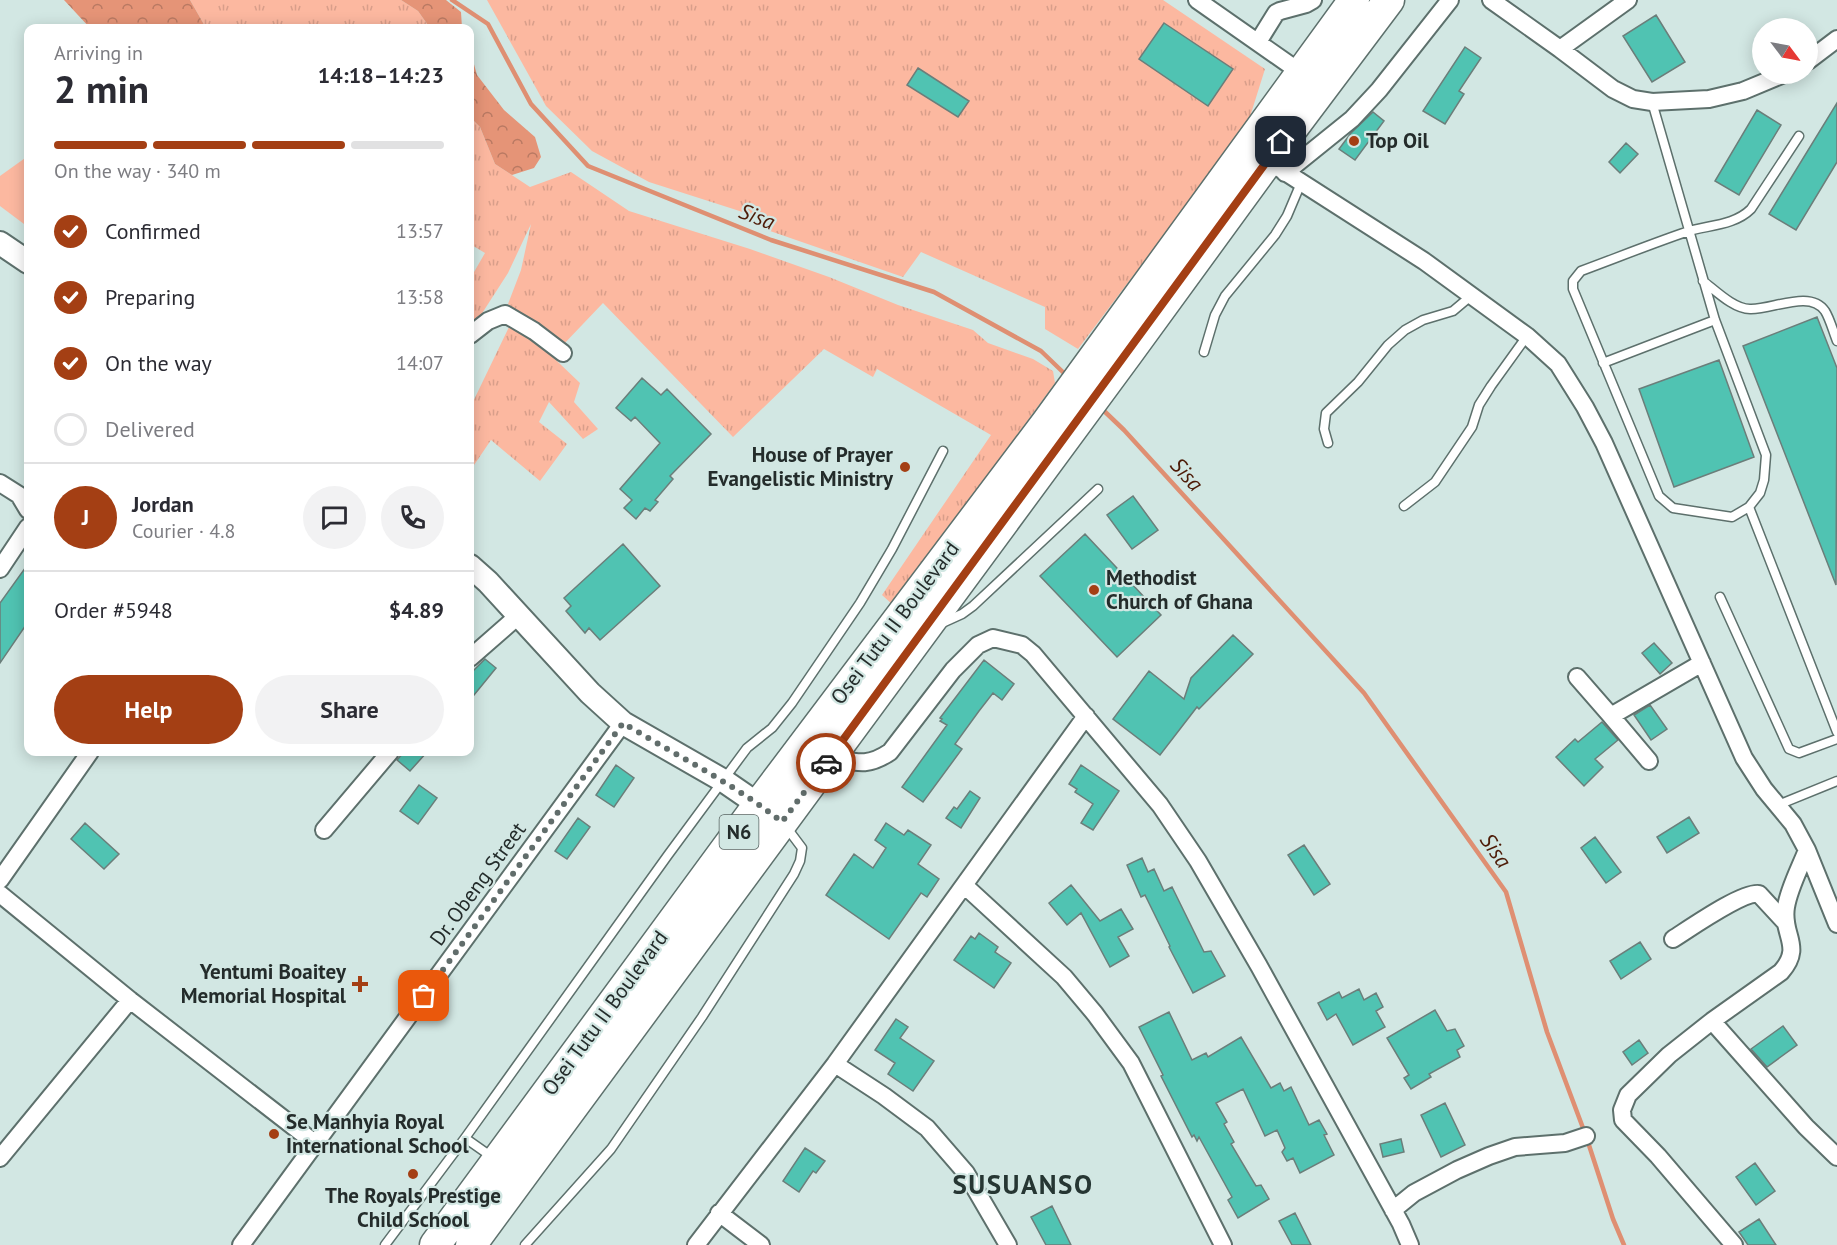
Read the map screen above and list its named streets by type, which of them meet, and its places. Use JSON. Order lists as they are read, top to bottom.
{
  "streets": {
    "highway": ["Osei Tutu II Boulevard", "N6"],
    "street": ["Dr. Obeng Street"]
  },
  "districts": ["SUSUANSO"],
  "water": ["Sisa"],
  "places": {
    "other": [
      "Top Oil",
      "House of Prayer Evangelistic Ministry",
      "Methodist Church of Ghana",
      "Se Manhyia Royal International School",
      "The Royals Prestige Child School"
    ],
    "health": ["Yentumi Boaitey Memorial Hospital"]
  },
  "north": "bottom right",
  "page": {
    "heading": ["2 min", "Arriving in", "14:18–14:23"],
    "panel": [
      "Jordan",
      "Courier · 4.8",
      "Order #5948",
      "$4.89"
    ],
    "bar": "On the way · 340 m",
    "list": [
      ["Confirmed", "13:57"],
      ["Preparing", "13:58"],
      ["On the way", "14:07"],
      "Delivered"
    ],
    "round": "J",
    "buttons": ["Help", "Share"]
  }
}
